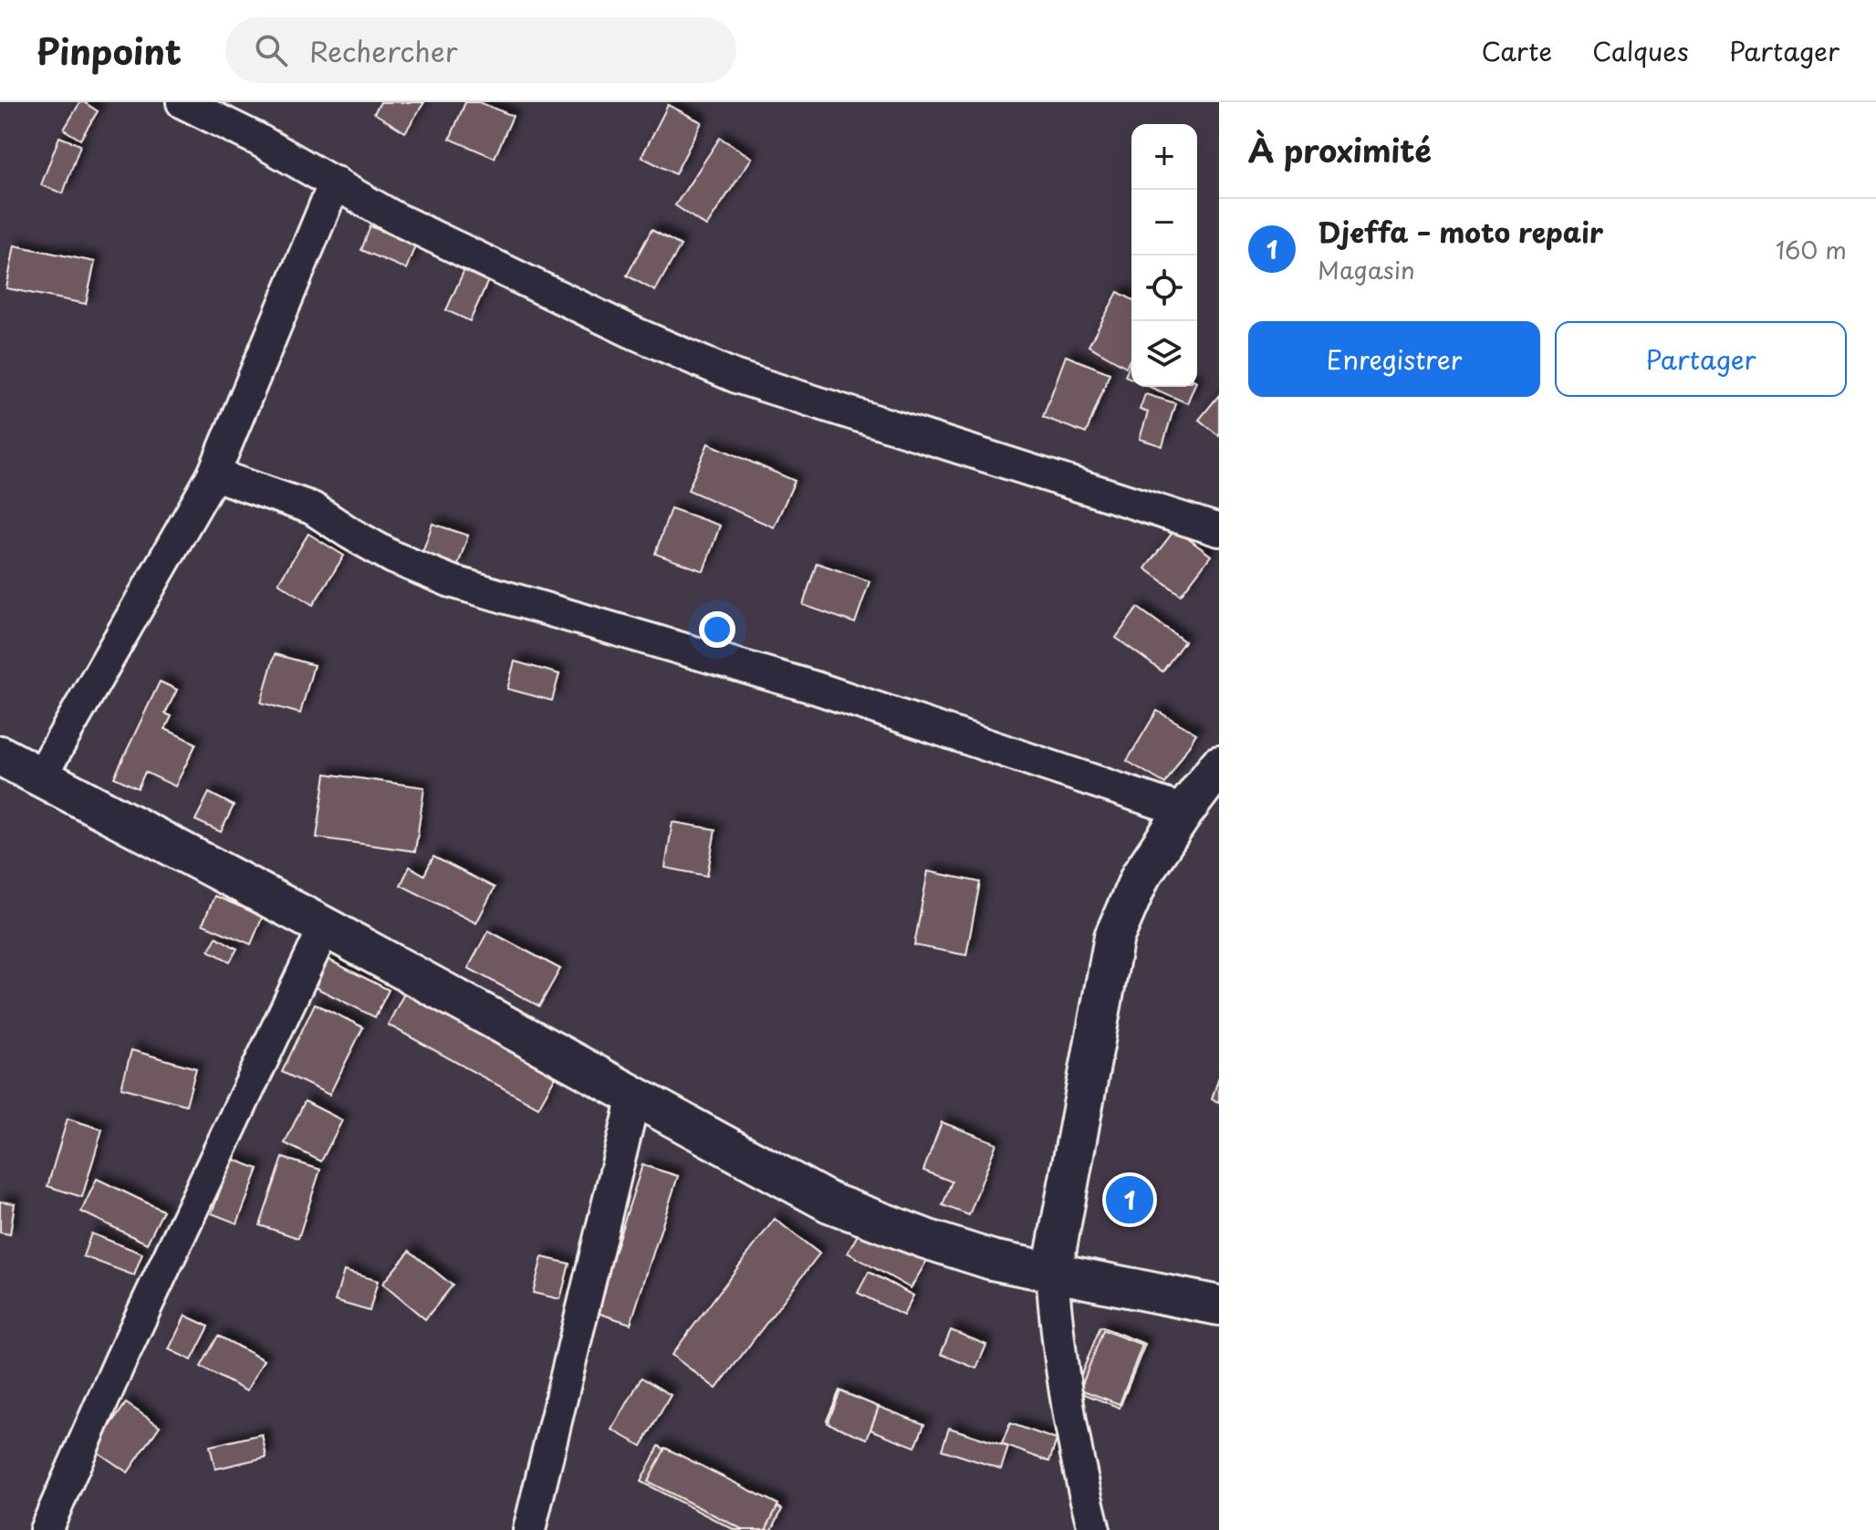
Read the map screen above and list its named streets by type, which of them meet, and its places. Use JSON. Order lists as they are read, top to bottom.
{
  "page": {
    "header": "Pinpoint",
    "search": "Rechercher",
    "nav": ["Carte", "Calques", "Partager"],
    "heading": "À proximité",
    "map_buttons": ["+", "−"],
    "list": [
      {
        "mark": "1",
        "name": "Djeffa – moto repair",
        "note": "Magasin",
        "value": "160 m"
      }
    ],
    "buttons": ["Enregistrer", "Partager"],
    "pins": "1"
  }
}
